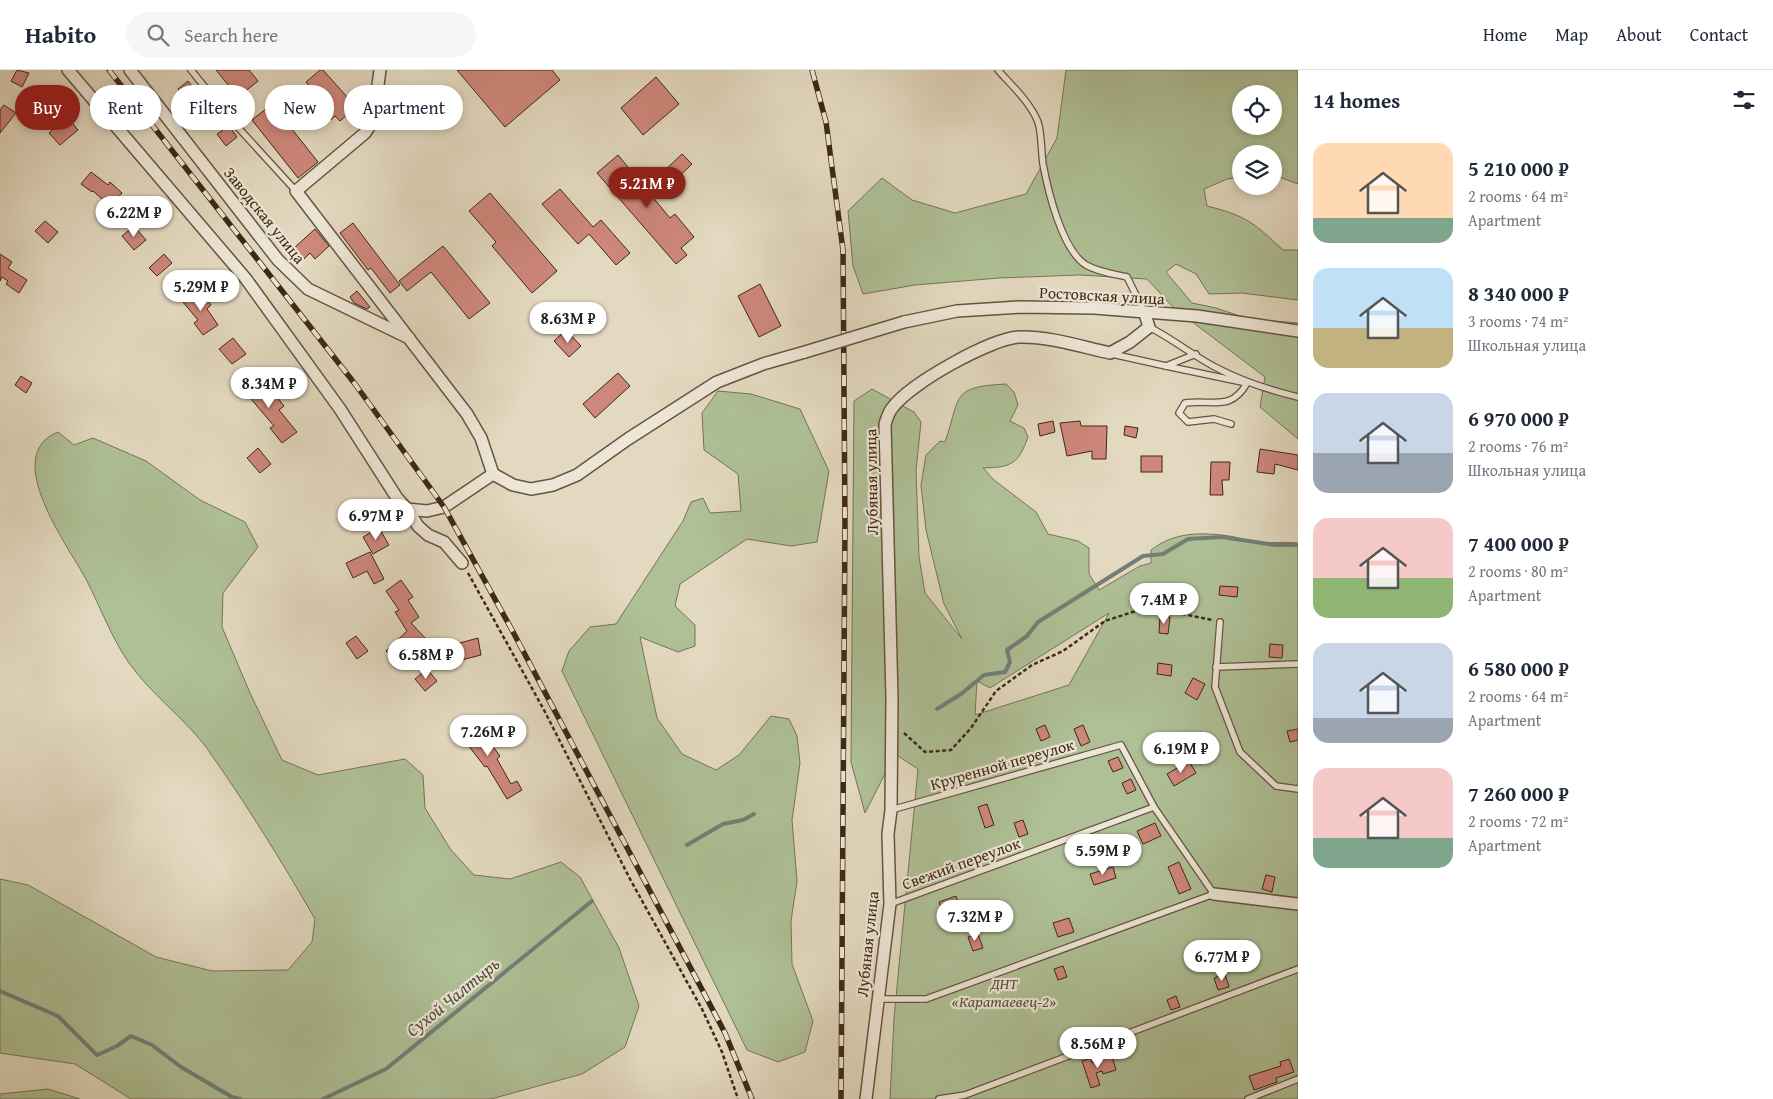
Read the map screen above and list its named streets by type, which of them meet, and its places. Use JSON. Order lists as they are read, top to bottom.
{
  "streets": {
    "street": ["Заводская улица", "Ростовская улица", "Лубяная улица"],
    "lane": ["Круренной переулок", "Свежий переулок"]
  },
  "crossings": [
    ["Заводская улица", "Ростовская улица"],
    ["Лубяная улица", "Круренной переулок"],
    ["Лубяная улица", "Свежий переулок"],
    ["Круренной переулок", "Свежий переулок"]
  ],
  "water": ["Сухой Чалтырь"],
  "parks": ["ДНТ «Каратаевец-2»"],
  "page": {
    "header": "Habito",
    "search": "Search here",
    "nav": [
      "Home",
      "Map",
      "About",
      "Contact"
    ],
    "heading": "14 homes",
    "chip": [
      "Buy",
      "Rent",
      "Filters",
      "New",
      "Apartment"
    ],
    "list": [
      {
        "name": "5 210 000 ₽",
        "note": "2 rooms · 64 m² · Apartment"
      },
      {
        "name": "8 340 000 ₽",
        "note": "3 rooms · 74 m² · Школьная улица"
      },
      {
        "name": "6 970 000 ₽",
        "note": "2 rooms · 76 m² · Школьная улица"
      },
      {
        "name": "7 400 000 ₽",
        "note": "2 rooms · 80 m² · Apartment"
      },
      {
        "name": "6 580 000 ₽",
        "note": "2 rooms · 64 m² · Apartment"
      },
      {
        "name": "7 260 000 ₽",
        "note": "2 rooms · 72 m² · Apartment"
      }
    ],
    "price": [
      "5.21M ₽",
      "6.22M ₽",
      "5.29M ₽",
      "8.63M ₽",
      "8.34M ₽",
      "6.97M ₽",
      "7.4M ₽",
      "6.58M ₽",
      "7.26M ₽",
      "6.19M ₽",
      "5.59M ₽",
      "7.32M ₽",
      "6.77M ₽",
      "8.56M ₽"
    ]
  }
}
